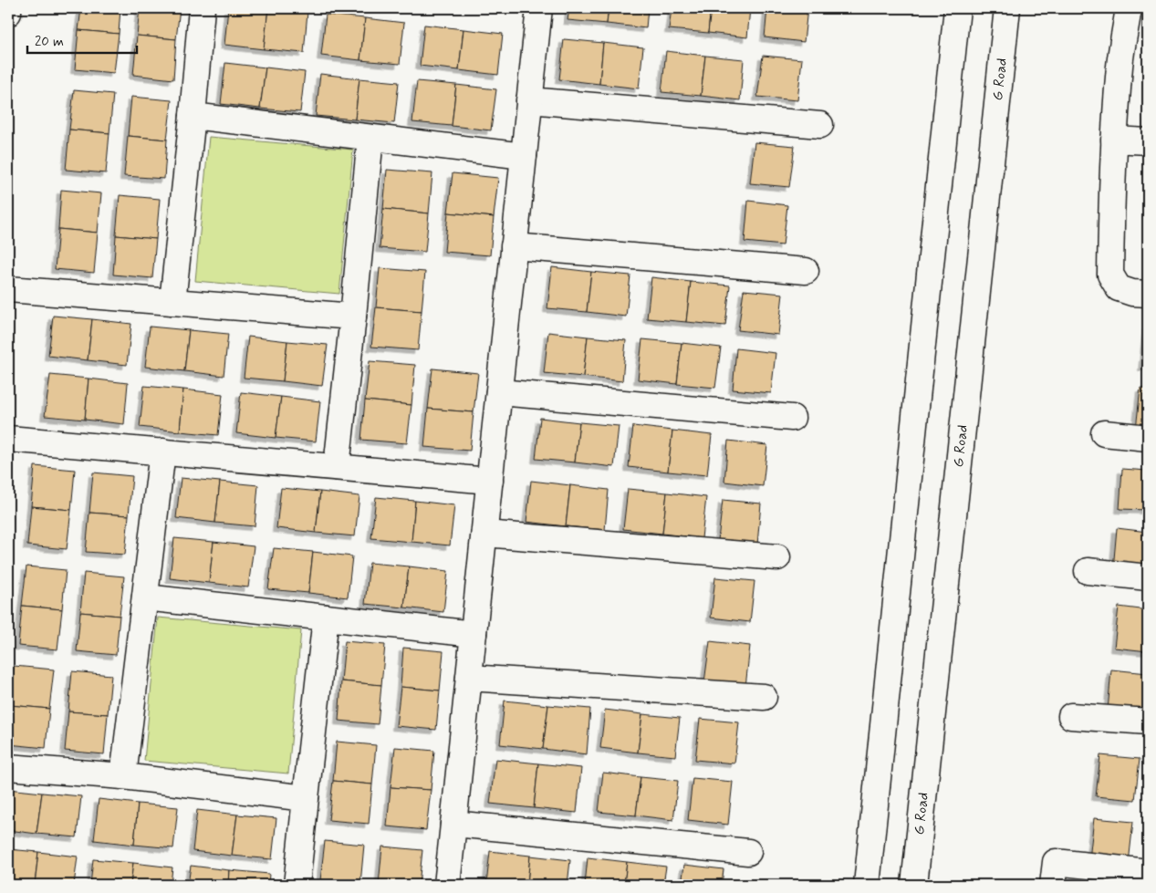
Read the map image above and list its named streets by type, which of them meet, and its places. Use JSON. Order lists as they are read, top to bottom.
{
  "streets": {
    "street": ["G Road"]
  },
  "scale_bar": "20 m"
}
